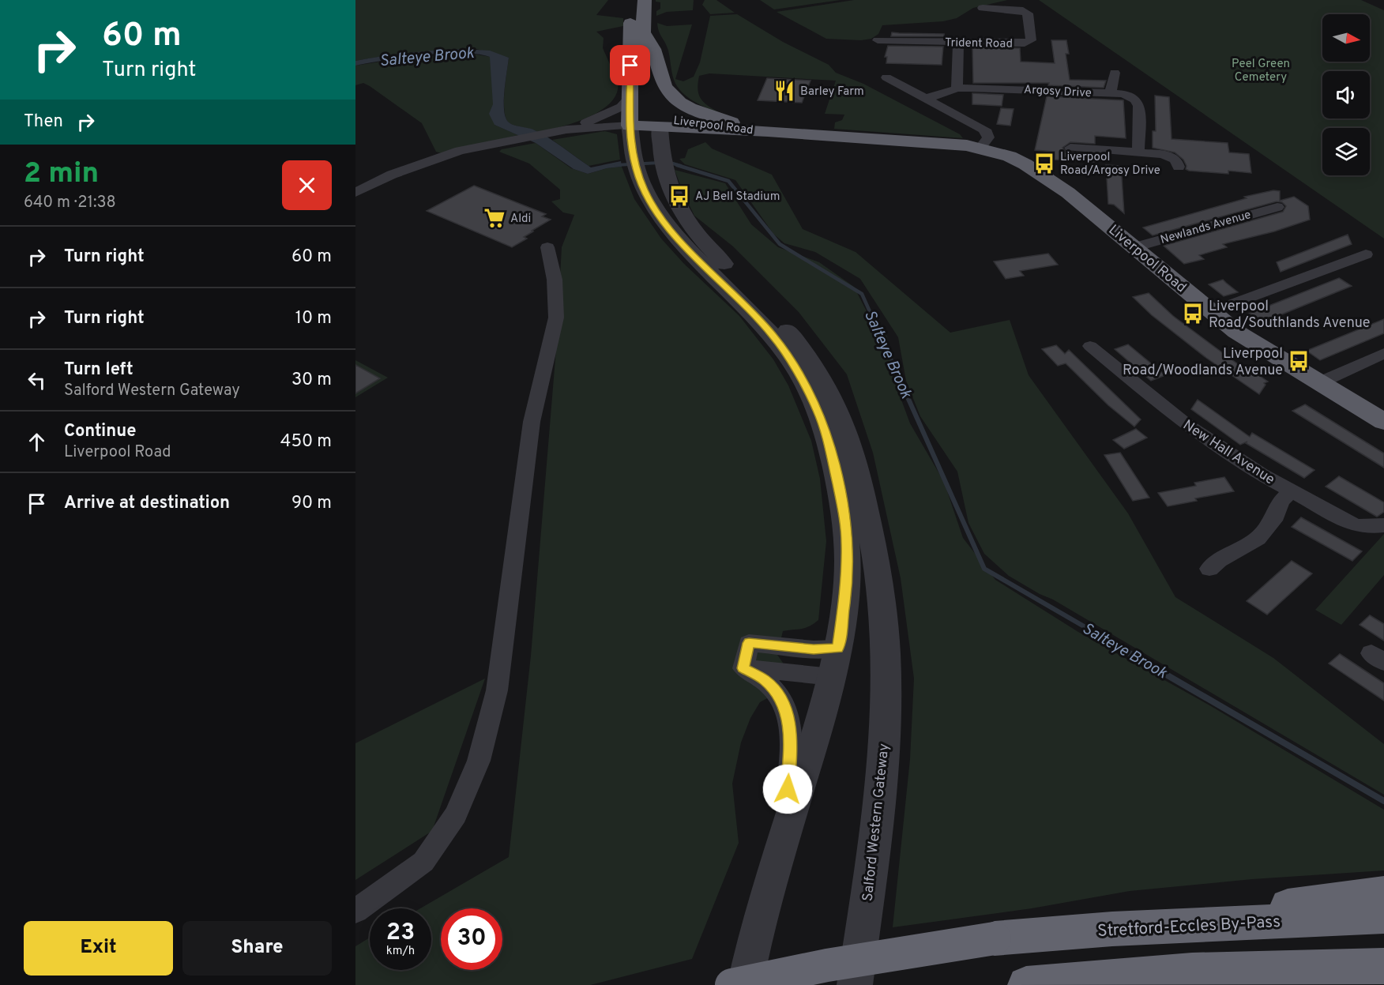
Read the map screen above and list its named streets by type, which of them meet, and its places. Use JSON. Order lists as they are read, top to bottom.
{
  "streets": {
    "highway": ["Liverpool Road", "Stretford-Eccles By-Pass"],
    "street": [
      "Trident Road",
      "Argosy Drive",
      "Newlands Avenue",
      "New Hall Avenue",
      "Salford Western Gateway"
    ]
  },
  "crossings": [
    ["Liverpool Road", "Newlands Avenue"],
    ["Liverpool Road", "Salford Western Gateway"]
  ],
  "water": ["Salteye Brook"],
  "parks": ["Peel Green Cemetery"],
  "places": {
    "restaurant": ["Barley Farm"],
    "bus stop": [
      "Liverpool Road/Argosy Drive",
      "AJ Bell Stadium",
      "Liverpool Road/Southlands Avenue",
      "Liverpool Road/Woodlands Avenue"
    ],
    "supermarket": ["Aldi"]
  },
  "north": "right",
  "page": {
    "turn": ["60 m", "Turn right"],
    "then": "Then",
    "heading": ["2 min", "640 m · 21:38"],
    "list": [
      {
        "name": "Turn right",
        "value": "60 m"
      },
      {
        "name": "Turn right",
        "value": "10 m"
      },
      {
        "name": "Turn left",
        "note": "Salford Western Gateway",
        "value": "30 m"
      },
      {
        "name": "Continue",
        "note": "Liverpool Road",
        "value": "450 m"
      },
      {
        "name": "Arrive at destination",
        "value": "90 m"
      }
    ],
    "speed": "23 km/h",
    "limit": "30",
    "buttons": ["Exit", "Share"]
  }
}
